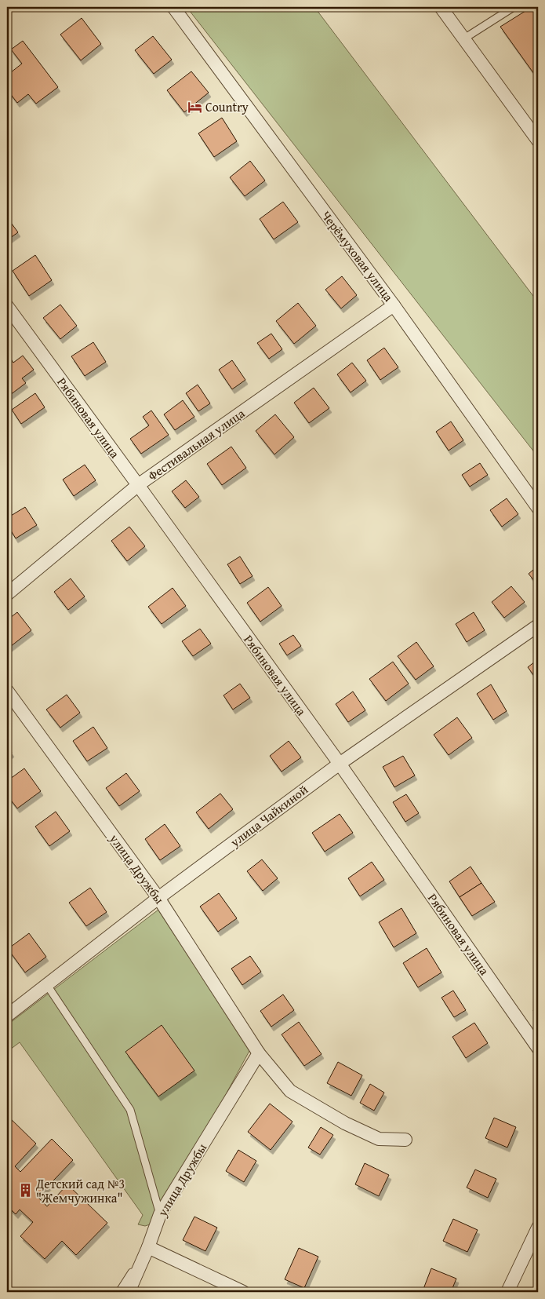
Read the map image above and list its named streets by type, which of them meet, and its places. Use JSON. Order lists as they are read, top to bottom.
{
  "streets": {
    "street": [
      "Черёмуховая улица",
      "Рябиновая улица",
      "Фестивальная улица",
      "улица Чайкиной",
      "улица Дружбы"
    ]
  },
  "crossings": [
    ["Черёмуховая улица", "Фестивальная улица"],
    ["Рябиновая улица", "Фестивальная улица"],
    ["Рябиновая улица", "улица Чайкиной"],
    ["улица Чайкиной", "улица Дружбы"]
  ],
  "places": {
    "hotel": ["Country"],
    "building": ["Детский сад №3 \"Жемчужинка\""]
  }
}
